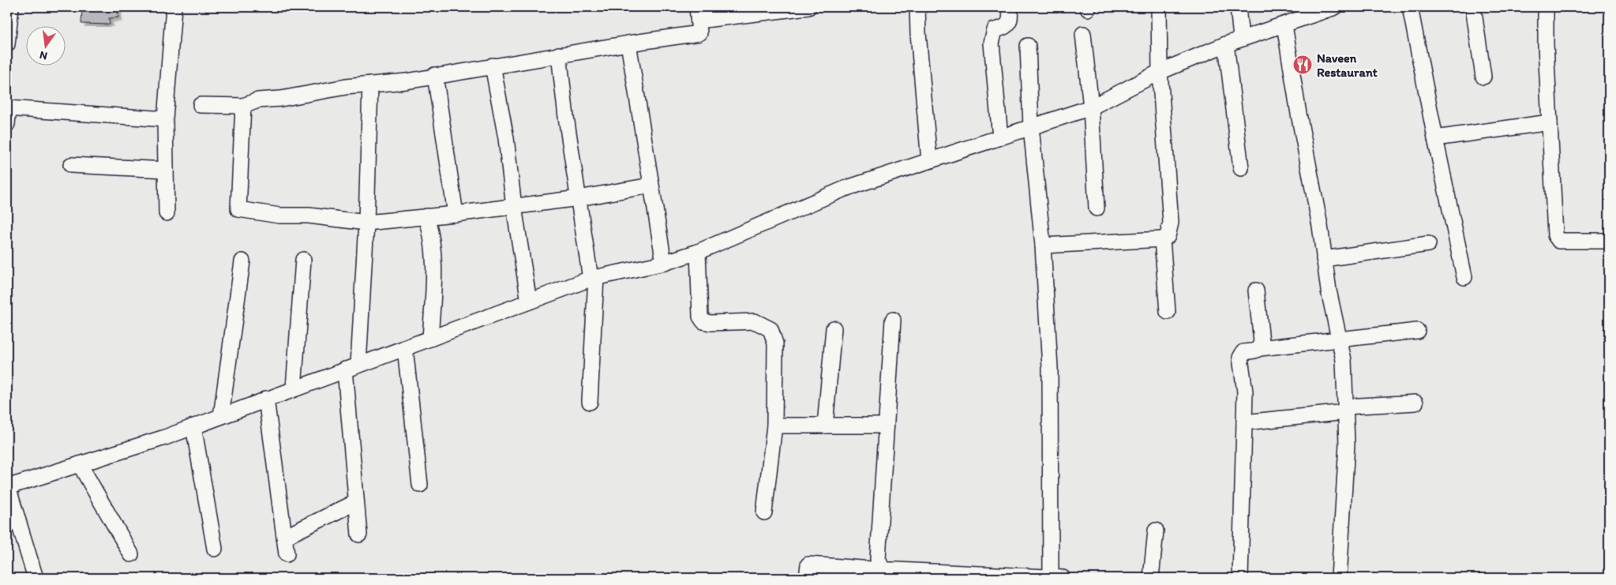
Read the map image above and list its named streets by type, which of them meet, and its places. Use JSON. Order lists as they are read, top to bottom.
{
  "places": {
    "restaurant": ["Naveen Restaurant"]
  },
  "north": "bottom"
}
